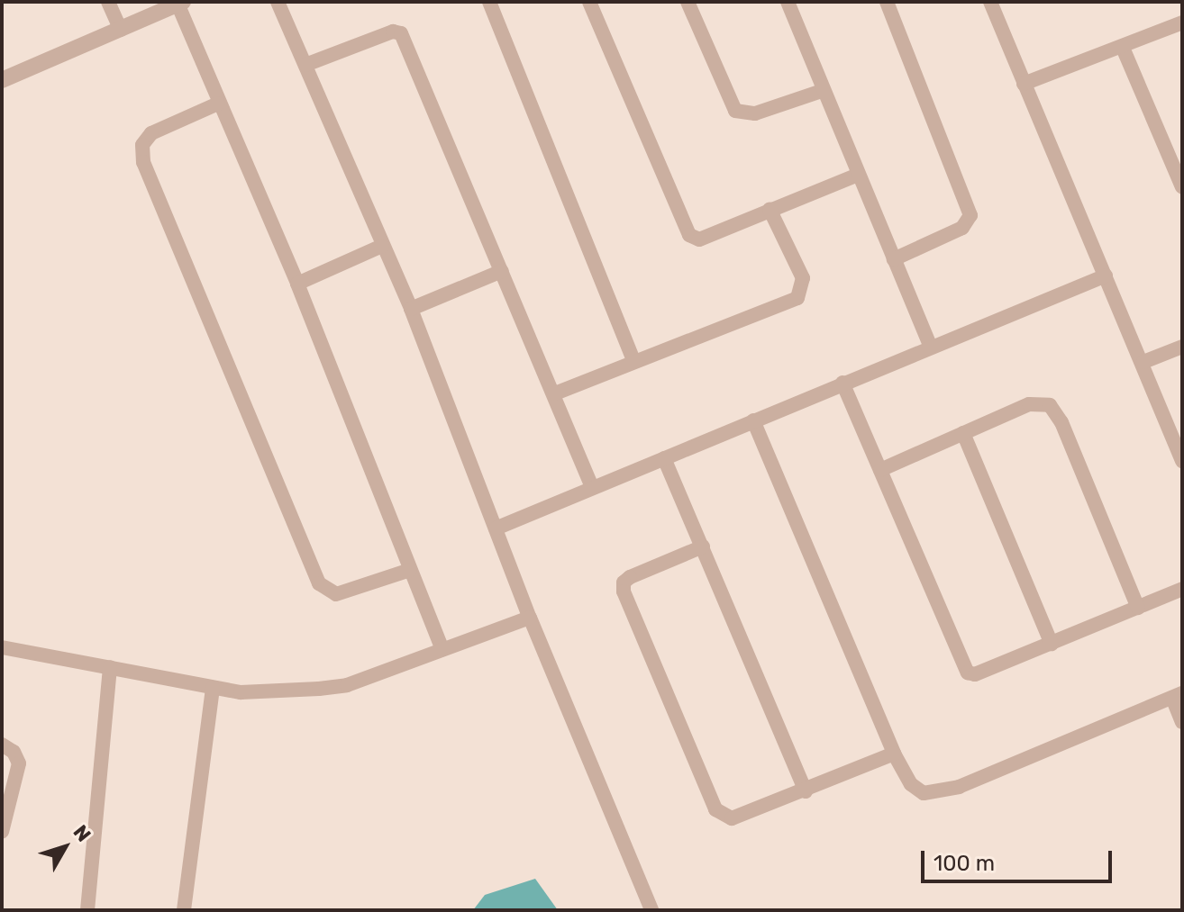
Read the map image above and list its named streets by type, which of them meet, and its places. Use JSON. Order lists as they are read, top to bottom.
{
  "scale_bar": "100 m",
  "north": "top right"
}
